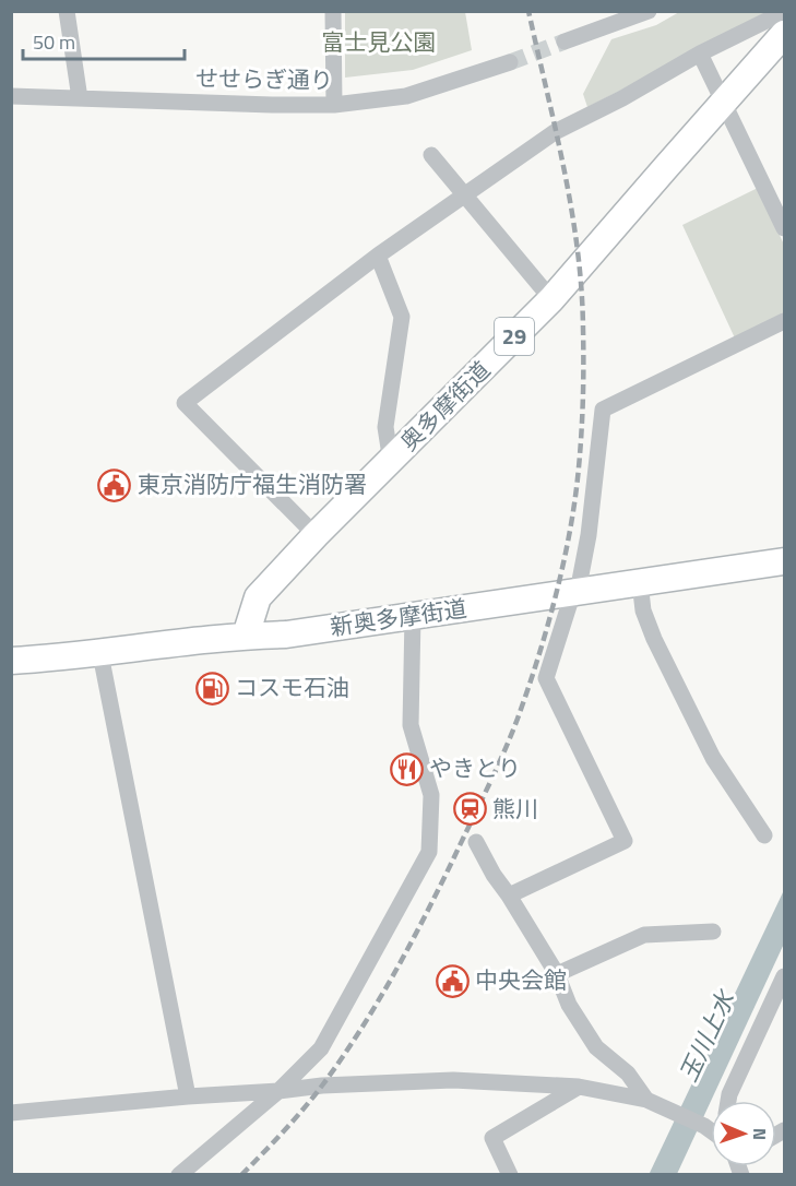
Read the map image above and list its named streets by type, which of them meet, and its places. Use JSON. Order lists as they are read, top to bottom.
{
  "streets": {
    "main road": ["29", "奥多摩街道", "新奥多摩街道"],
    "street": ["せせらぎ通り"]
  },
  "crossings": [
    ["奥多摩街道", "新奥多摩街道"]
  ],
  "water": ["玉川上水"],
  "parks": ["富士見公園"],
  "places": {
    "public building": ["東京消防庁福生消防署", "中央会館"],
    "fuel station": ["コスモ石油"],
    "restaurant": ["やきとり"],
    "station": ["熊川"]
  },
  "scale_bar": "50 m",
  "north": "right"
}
